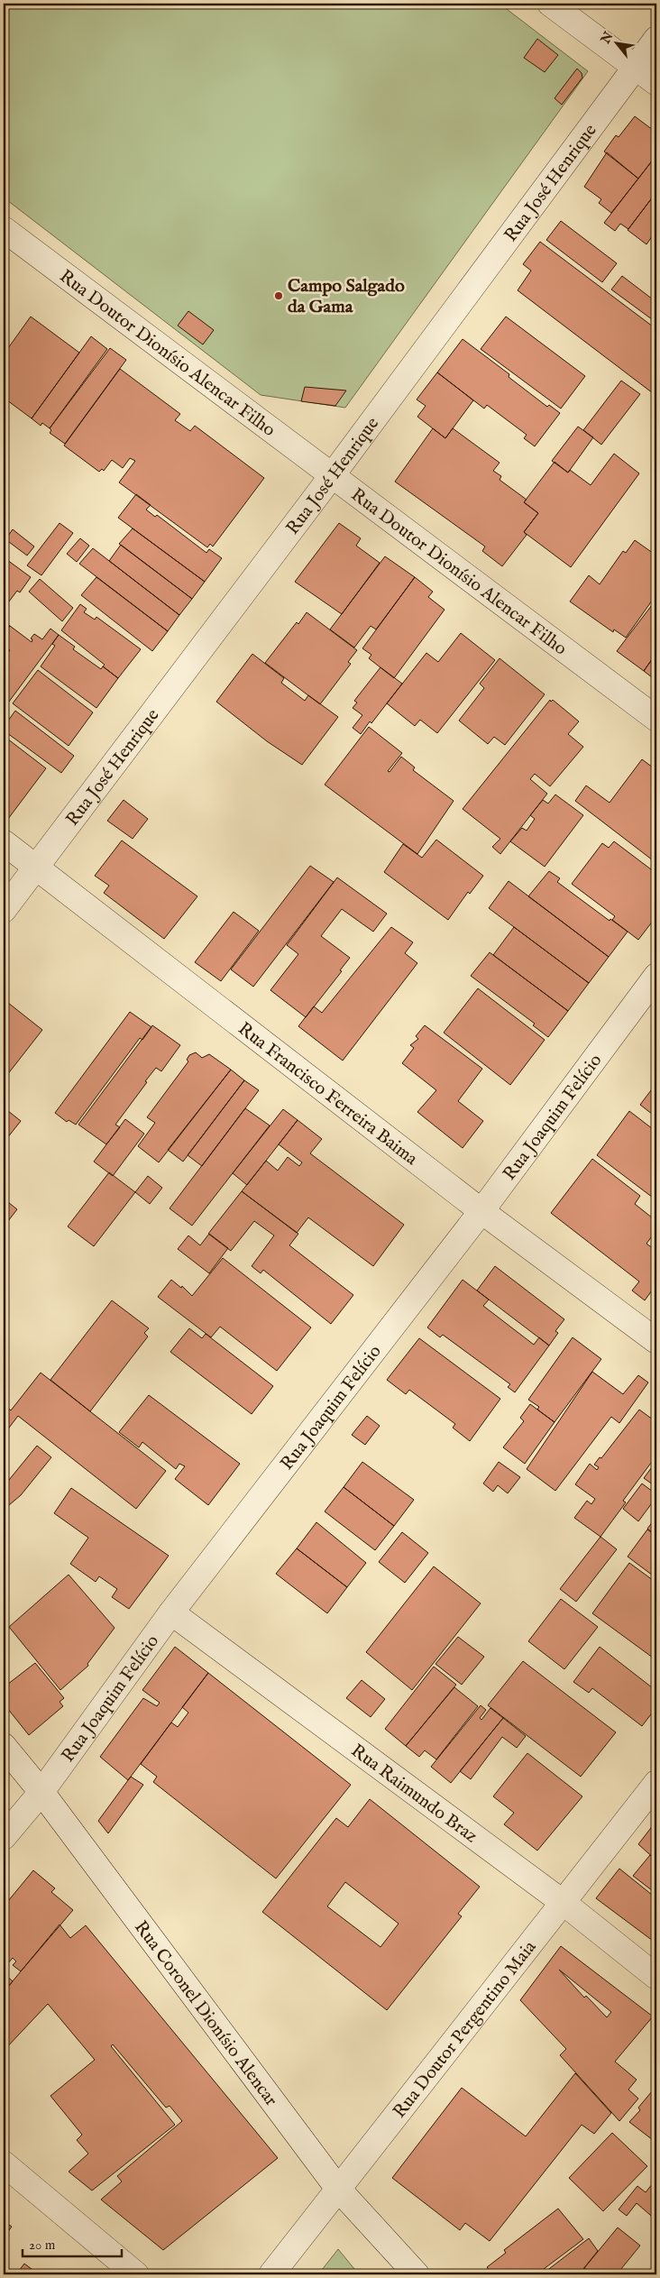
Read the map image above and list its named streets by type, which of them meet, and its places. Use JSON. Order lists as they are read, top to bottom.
{
  "streets": {
    "street": [
      "Rua José Henrique",
      "Rua Doutor Dionísio Alencar Filho",
      "Rua Francisco Ferreira Baima",
      "Rua Joaquim Felício",
      "Rua Raimundo Braz",
      "Rua Coronel Dionísio Alencar",
      "Rua Doutor Pergentino Maia"
    ]
  },
  "crossings": [
    ["Rua José Henrique", "Rua Doutor Dionísio Alencar Filho"],
    ["Rua José Henrique", "Rua Francisco Ferreira Baima"],
    ["Rua Francisco Ferreira Baima", "Rua Joaquim Felício"],
    ["Rua Joaquim Felício", "Rua Raimundo Braz"],
    ["Rua Joaquim Felício", "Rua Coronel Dionísio Alencar"],
    ["Rua Raimundo Braz", "Rua Doutor Pergentino Maia"],
    ["Rua Coronel Dionísio Alencar", "Rua Doutor Pergentino Maia"]
  ],
  "places": ["Campo Salgado da Gama"],
  "scale_bar": "20 m",
  "north": "top left"
}
